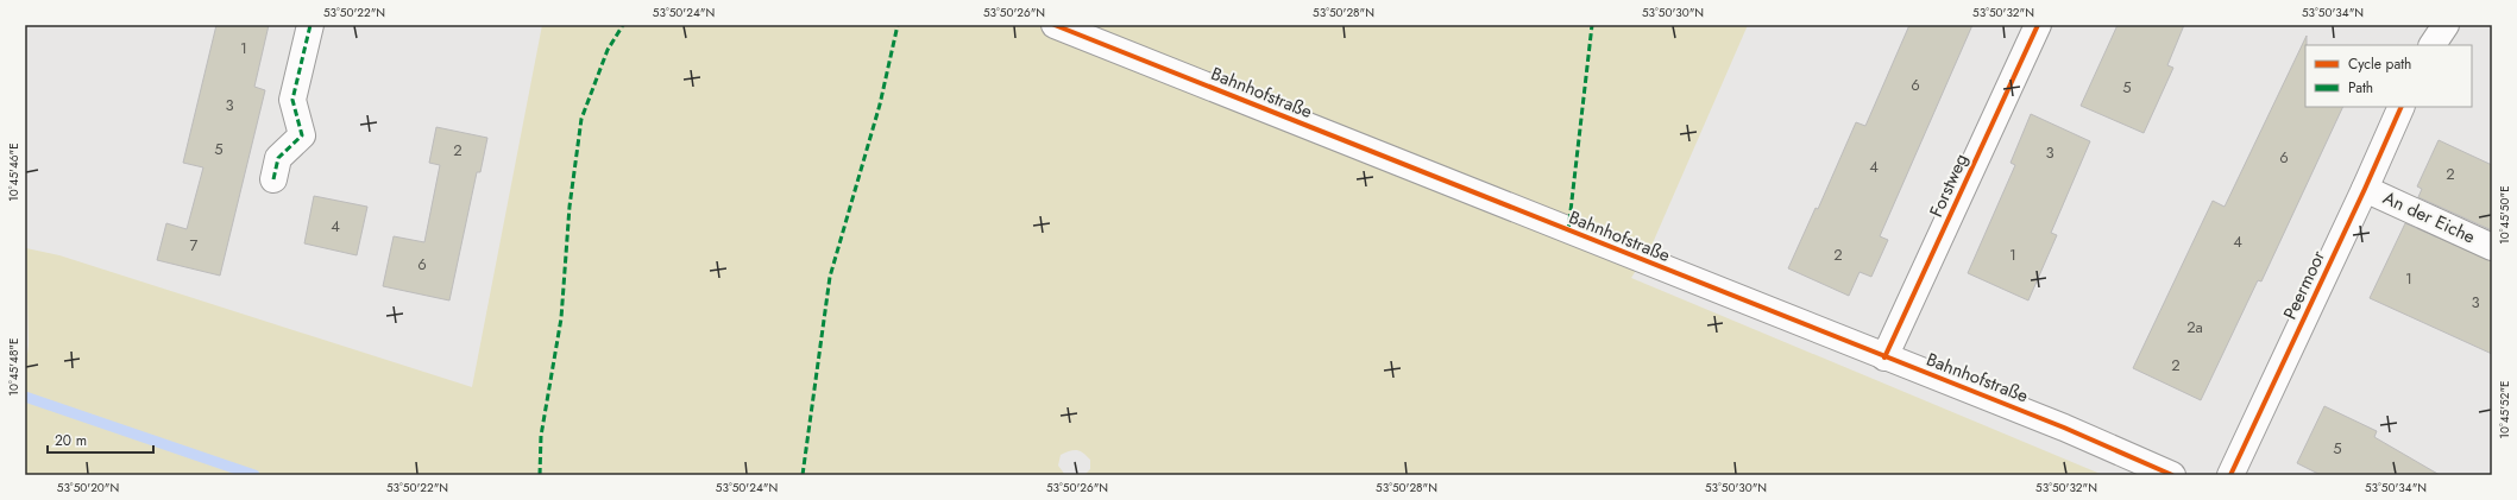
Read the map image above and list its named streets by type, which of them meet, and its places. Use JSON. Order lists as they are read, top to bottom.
{
  "streets": {
    "street": [
      "Bahnhofstraße",
      "Forstweg",
      "An der Eiche",
      "Peermoor"
    ]
  },
  "crossings": [
    ["Bahnhofstraße", "Forstweg"],
    ["An der Eiche", "Peermoor"]
  ],
  "house_numbers": [
    "1",
    "6",
    "5",
    "3",
    "5",
    "2",
    "3",
    "6",
    "4",
    "2",
    "4",
    "4",
    "7",
    "2",
    "1",
    "6",
    "1",
    "3",
    "2a",
    "2",
    "5"
  ],
  "legend": ["Cycle path", "Path"],
  "scale_bar": "20 m",
  "coordinates": [
    "53°50'22\"N",
    "53°50'24\"N",
    "53°50'26\"N",
    "53°50'28\"N",
    "53°50'30\"N",
    "53°50'32\"N",
    "53°50'34\"N",
    "10°45'46\"E",
    "10°45'50\"E",
    "10°45'48\"E",
    "10°45'52\"E",
    "53°50'20\"N"
  ]
}
